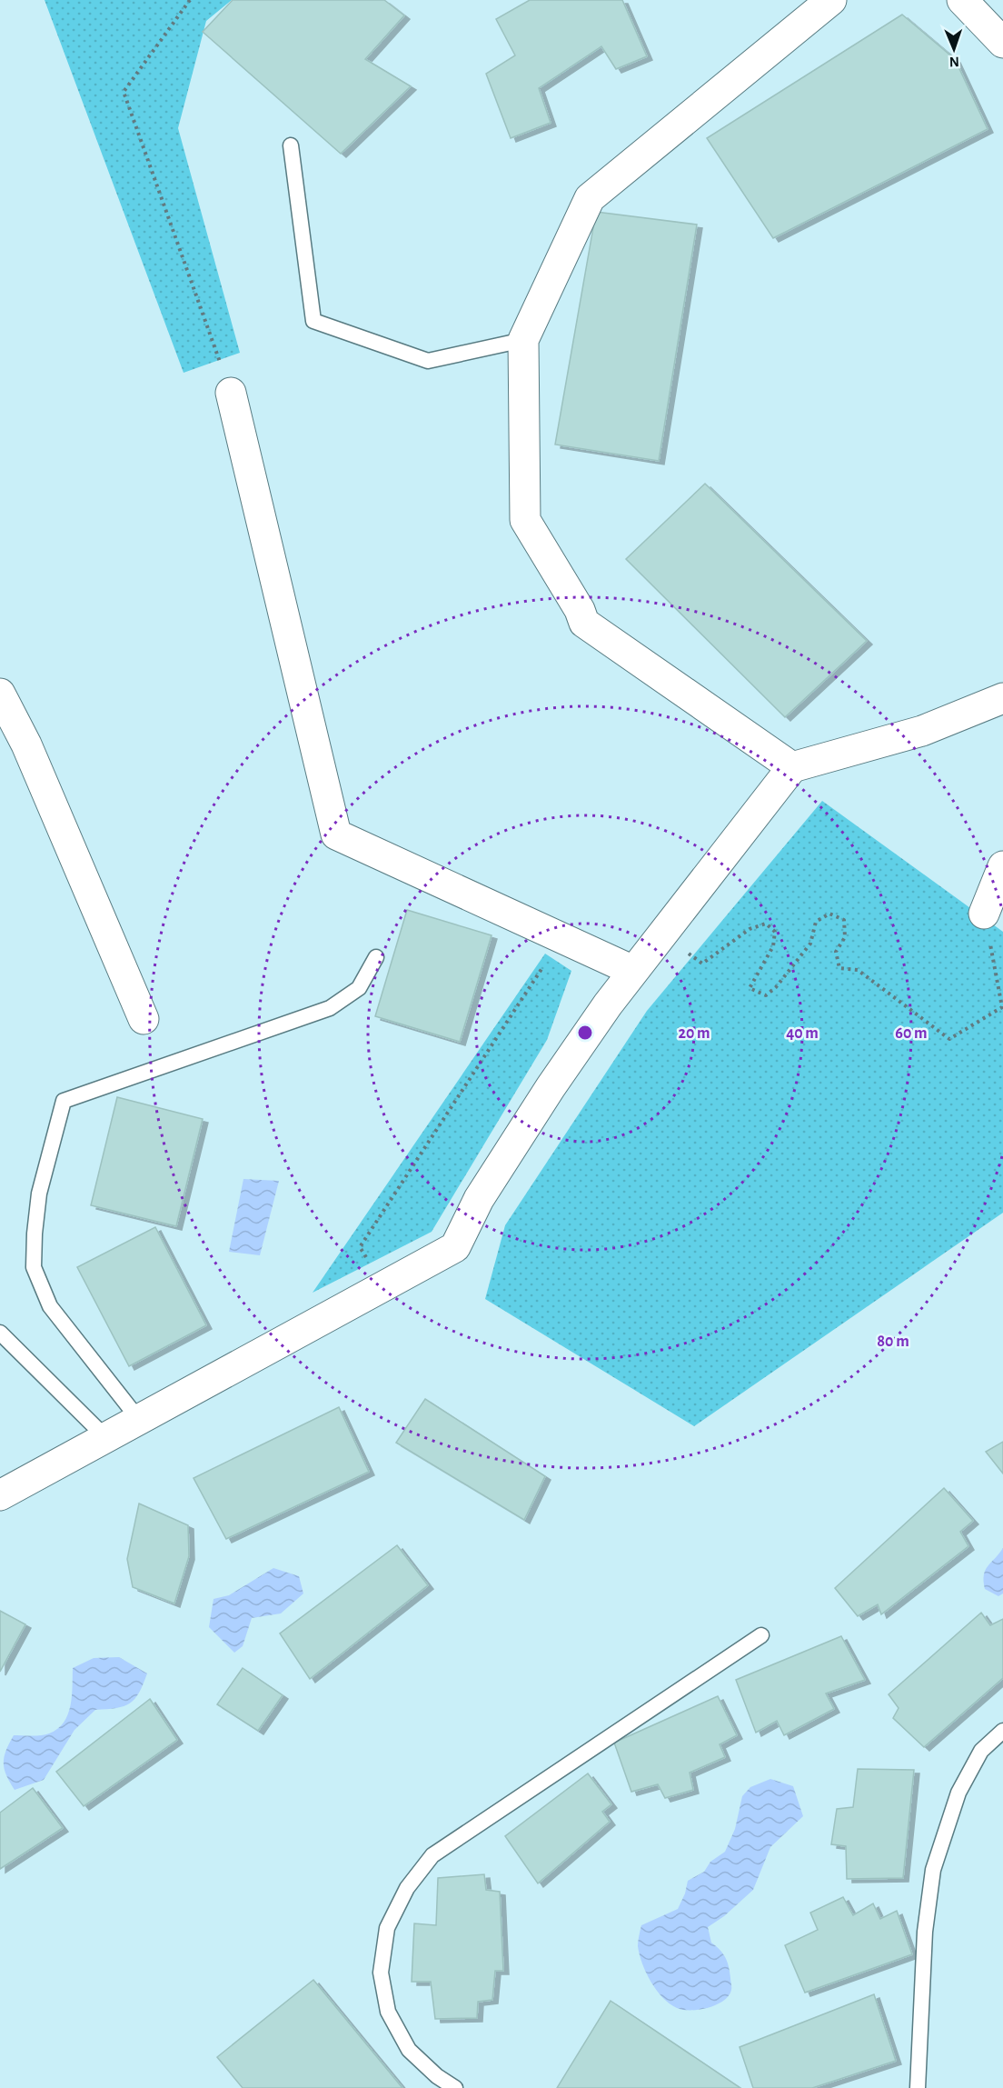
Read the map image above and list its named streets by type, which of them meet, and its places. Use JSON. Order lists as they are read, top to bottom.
{
  "north": "bottom",
  "rings": [
    "20 m",
    "40 m",
    "60 m",
    "80 m"
  ]
}
